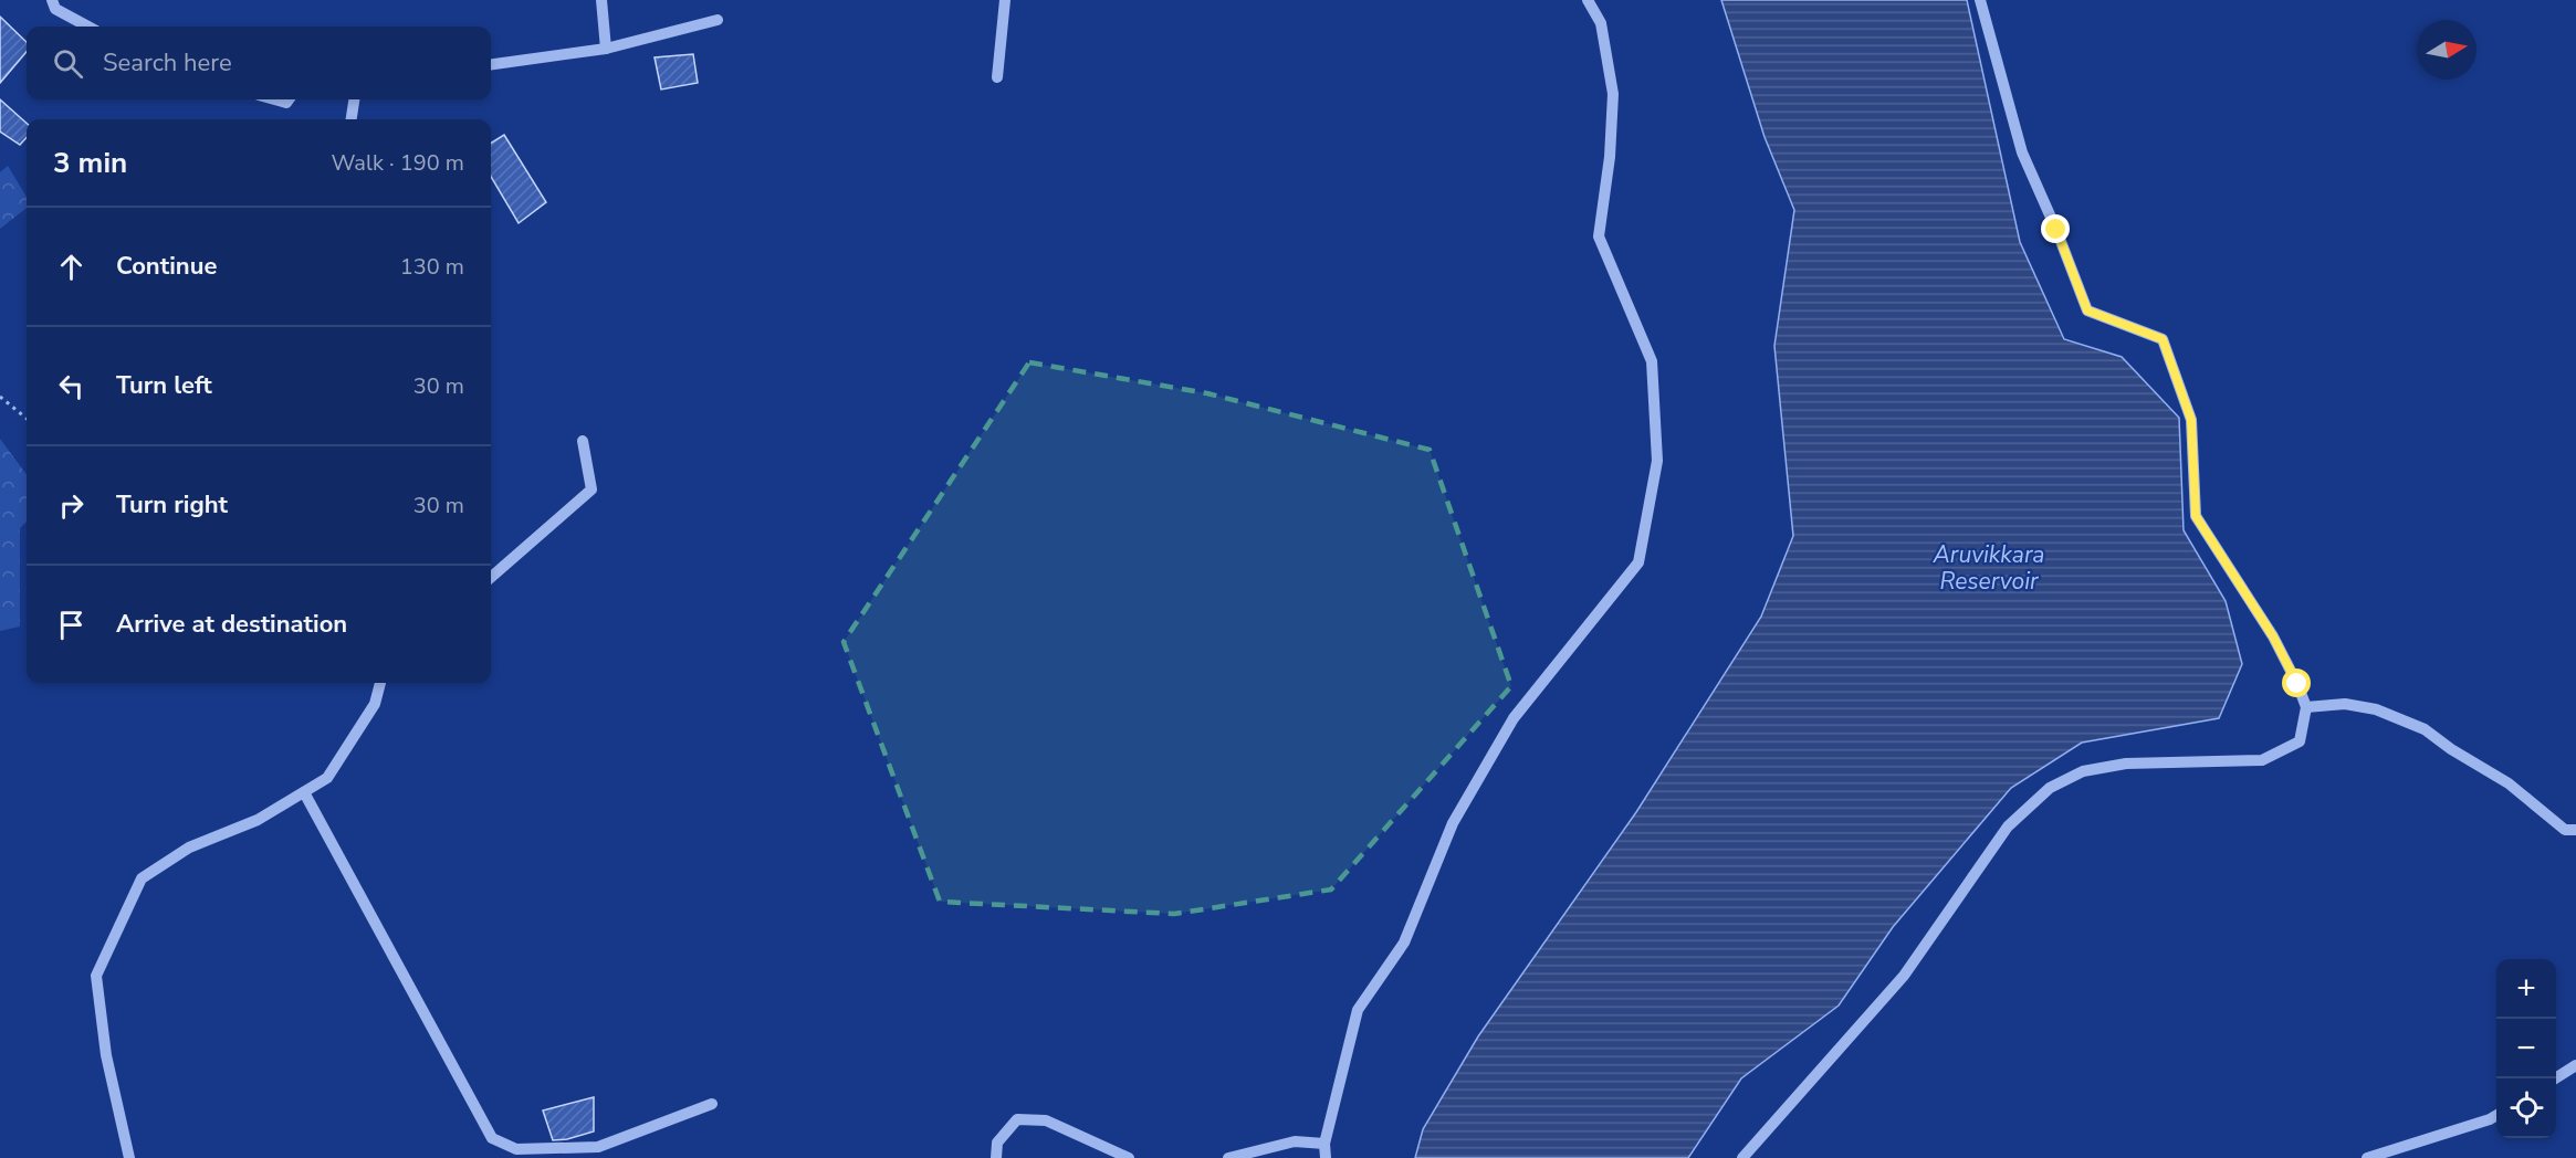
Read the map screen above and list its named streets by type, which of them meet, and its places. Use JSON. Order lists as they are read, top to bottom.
{
  "water": ["Aruvikkara Reservoir"],
  "north": "right",
  "page": {
    "search": "Search here",
    "heading": ["3 min", "Walk · 190 m"],
    "list": [
      ["Continue", "130 m"],
      ["Turn left", "30 m"],
      ["Turn right", "30 m"],
      "Arrive at destination"
    ],
    "map_buttons": ["+", "−"]
  }
}
